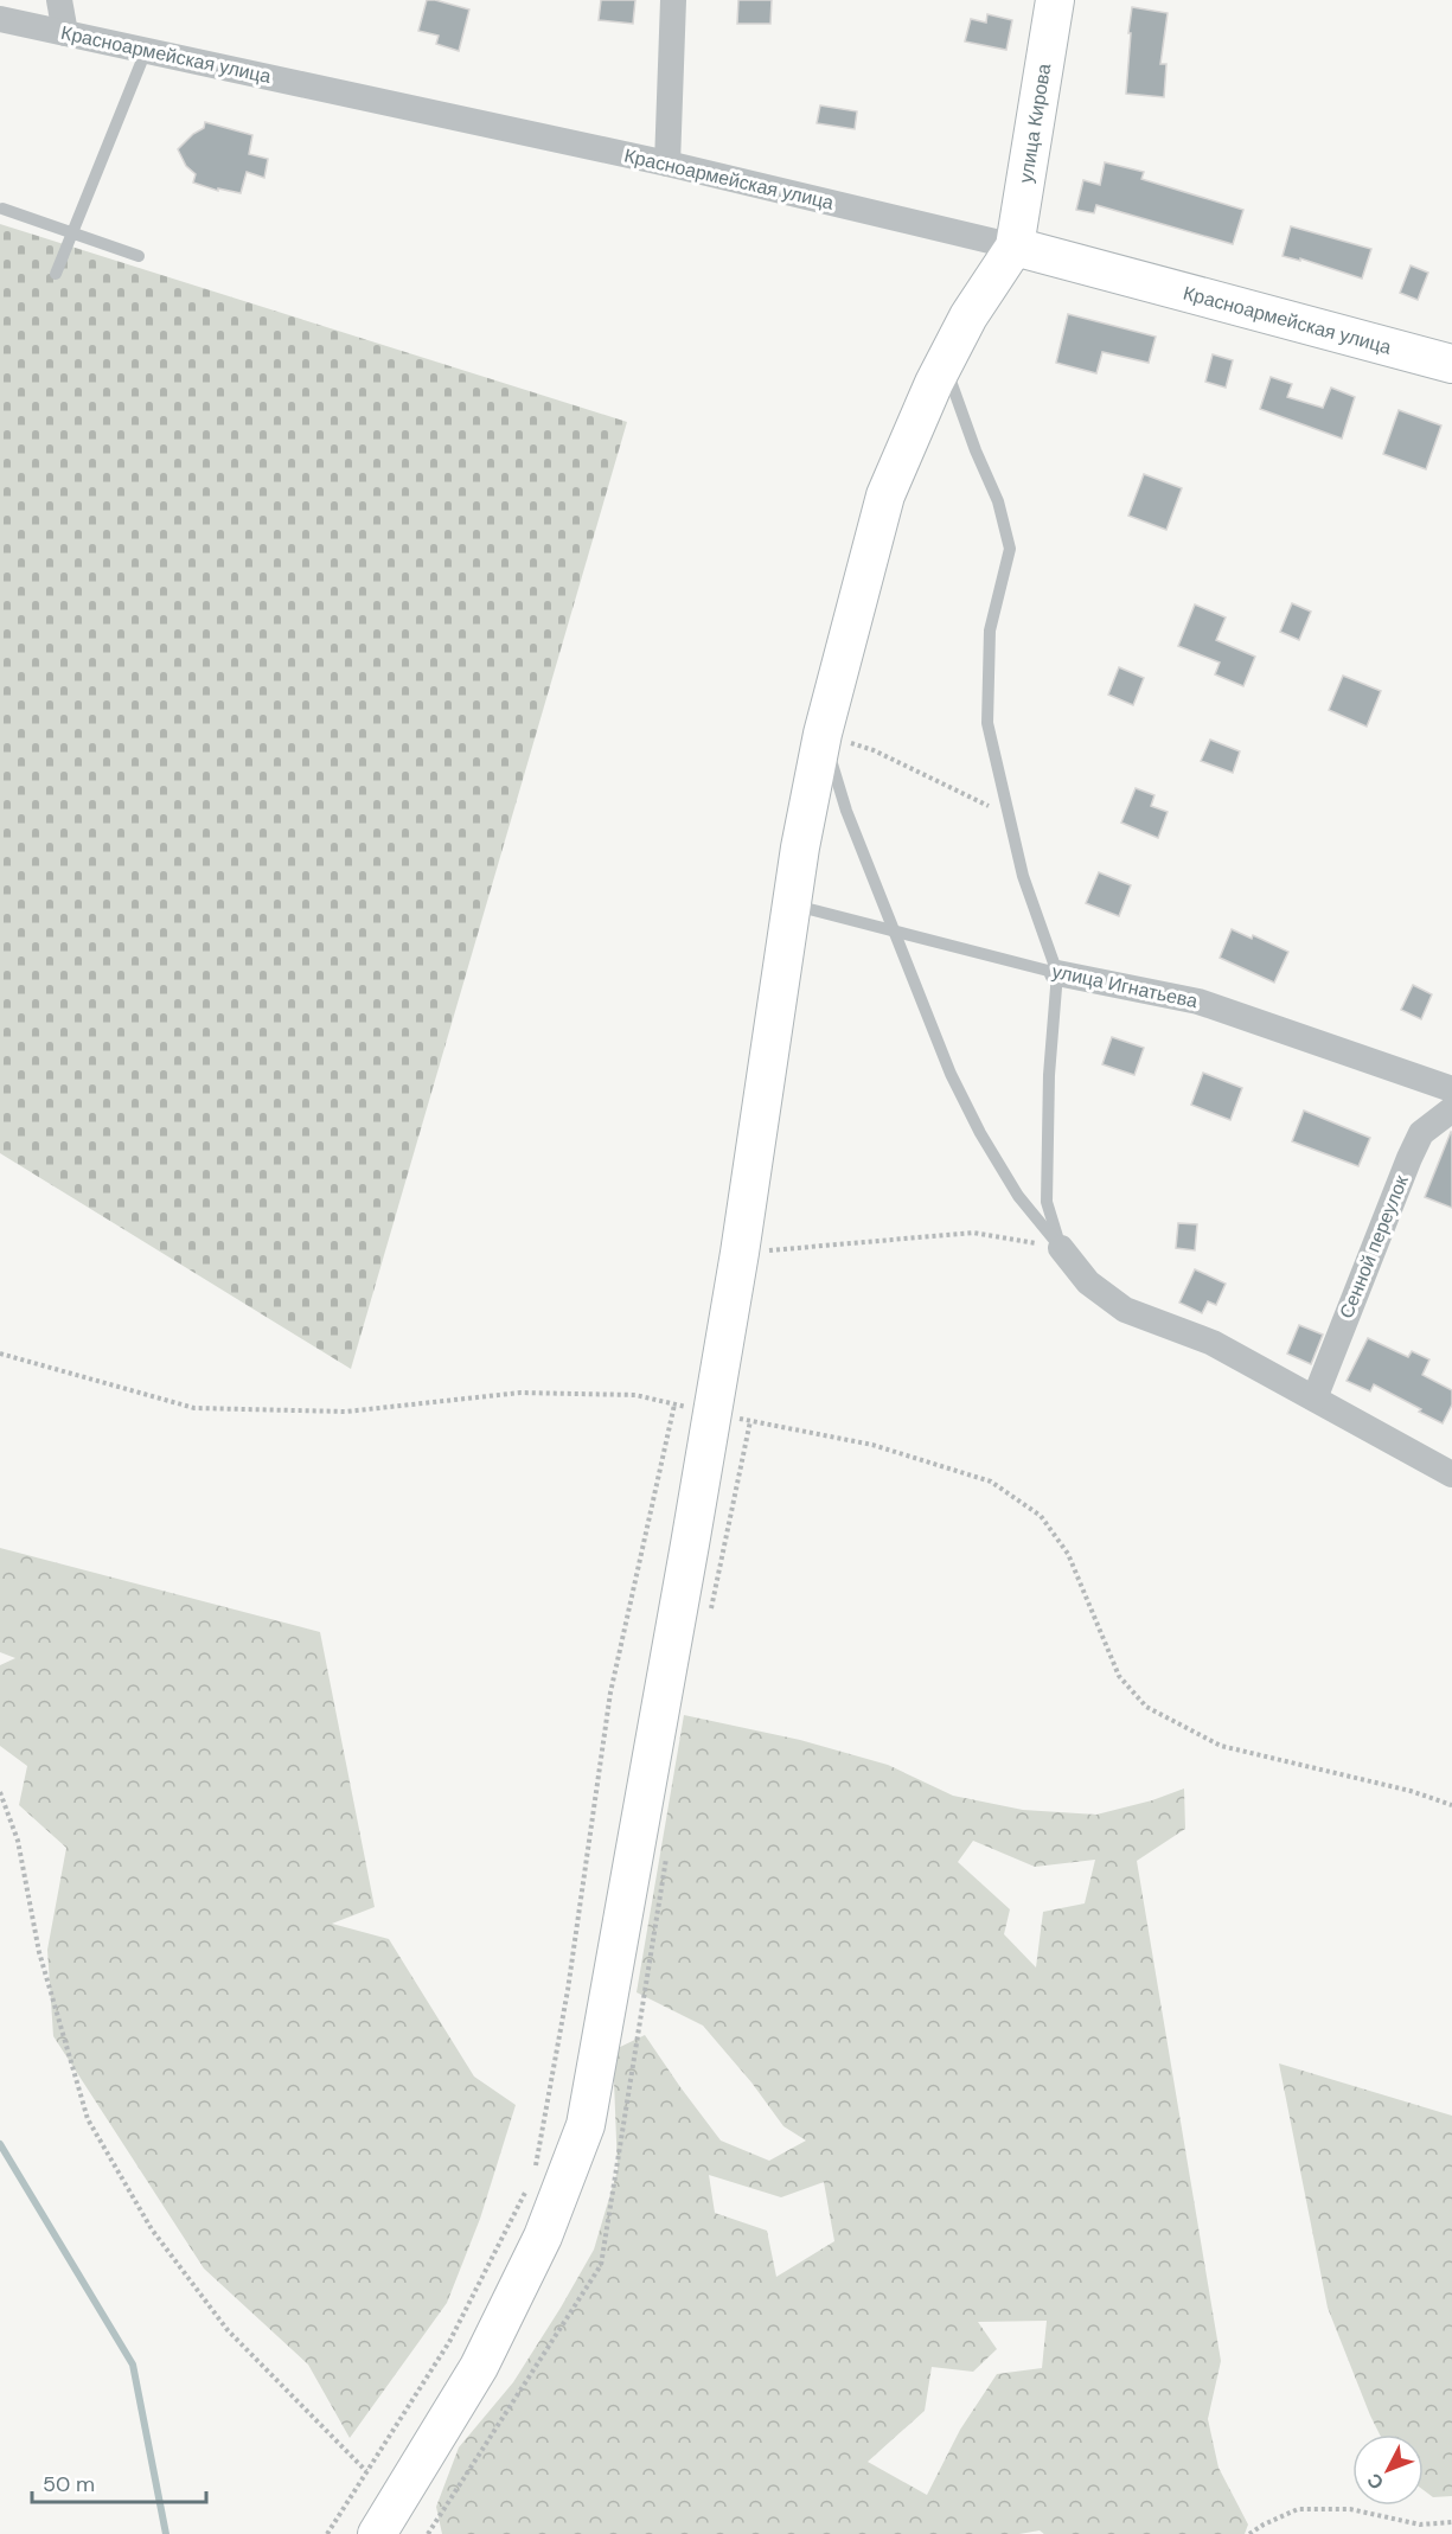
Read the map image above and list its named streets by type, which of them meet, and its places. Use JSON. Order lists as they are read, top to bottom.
{
  "streets": {
    "street": [
      "Красноармейская улица",
      "улица Кирова",
      "улица Игнатьева",
      "Сенной переулок"
    ]
  },
  "crossings": [
    ["Красноармейская улица", "улица Кирова"]
  ],
  "scale_bar": "50 m",
  "north": "bottom left"
}
